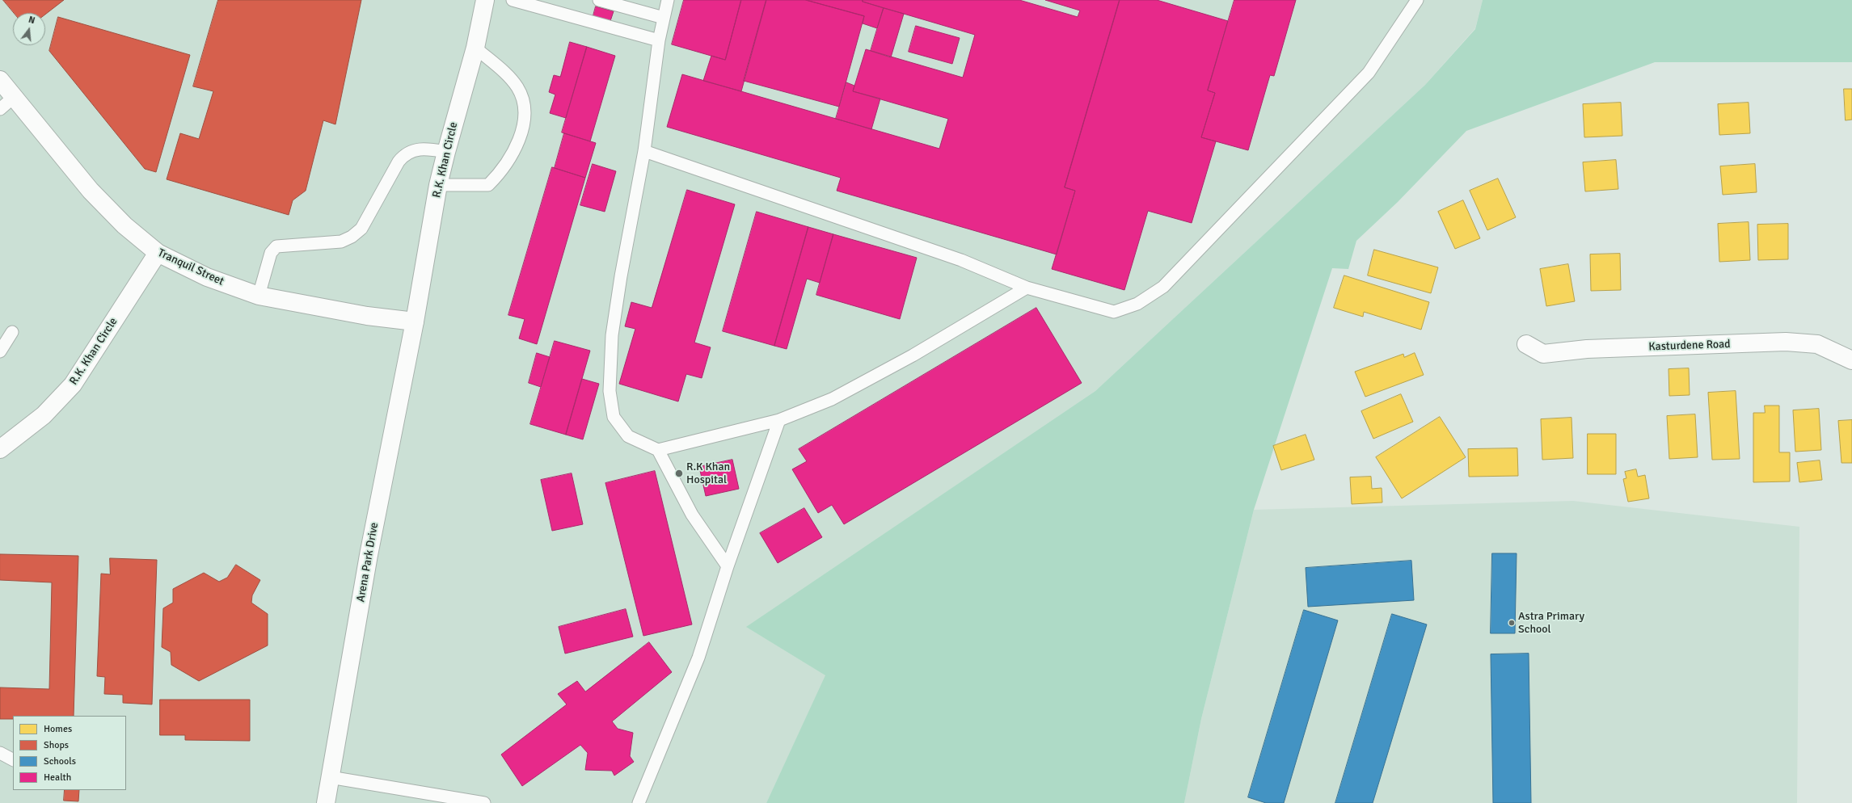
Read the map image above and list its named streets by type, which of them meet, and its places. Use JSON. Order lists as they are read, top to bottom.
{
  "streets": {
    "street": [
      "R.K. Khan Circle",
      "Tranquil Street",
      "Kasturdene Road",
      "Arena Park Drive"
    ]
  },
  "crossings": [
    ["R.K. Khan Circle", "Tranquil Street"],
    ["R.K. Khan Circle", "Arena Park Drive"],
    ["Tranquil Street", "Arena Park Drive"]
  ],
  "places": ["R.K Khan Hospital", "Astra Primary School"],
  "legend": [
    "Homes",
    "Shops",
    "Schools",
    "Health"
  ],
  "north": "top"
}
